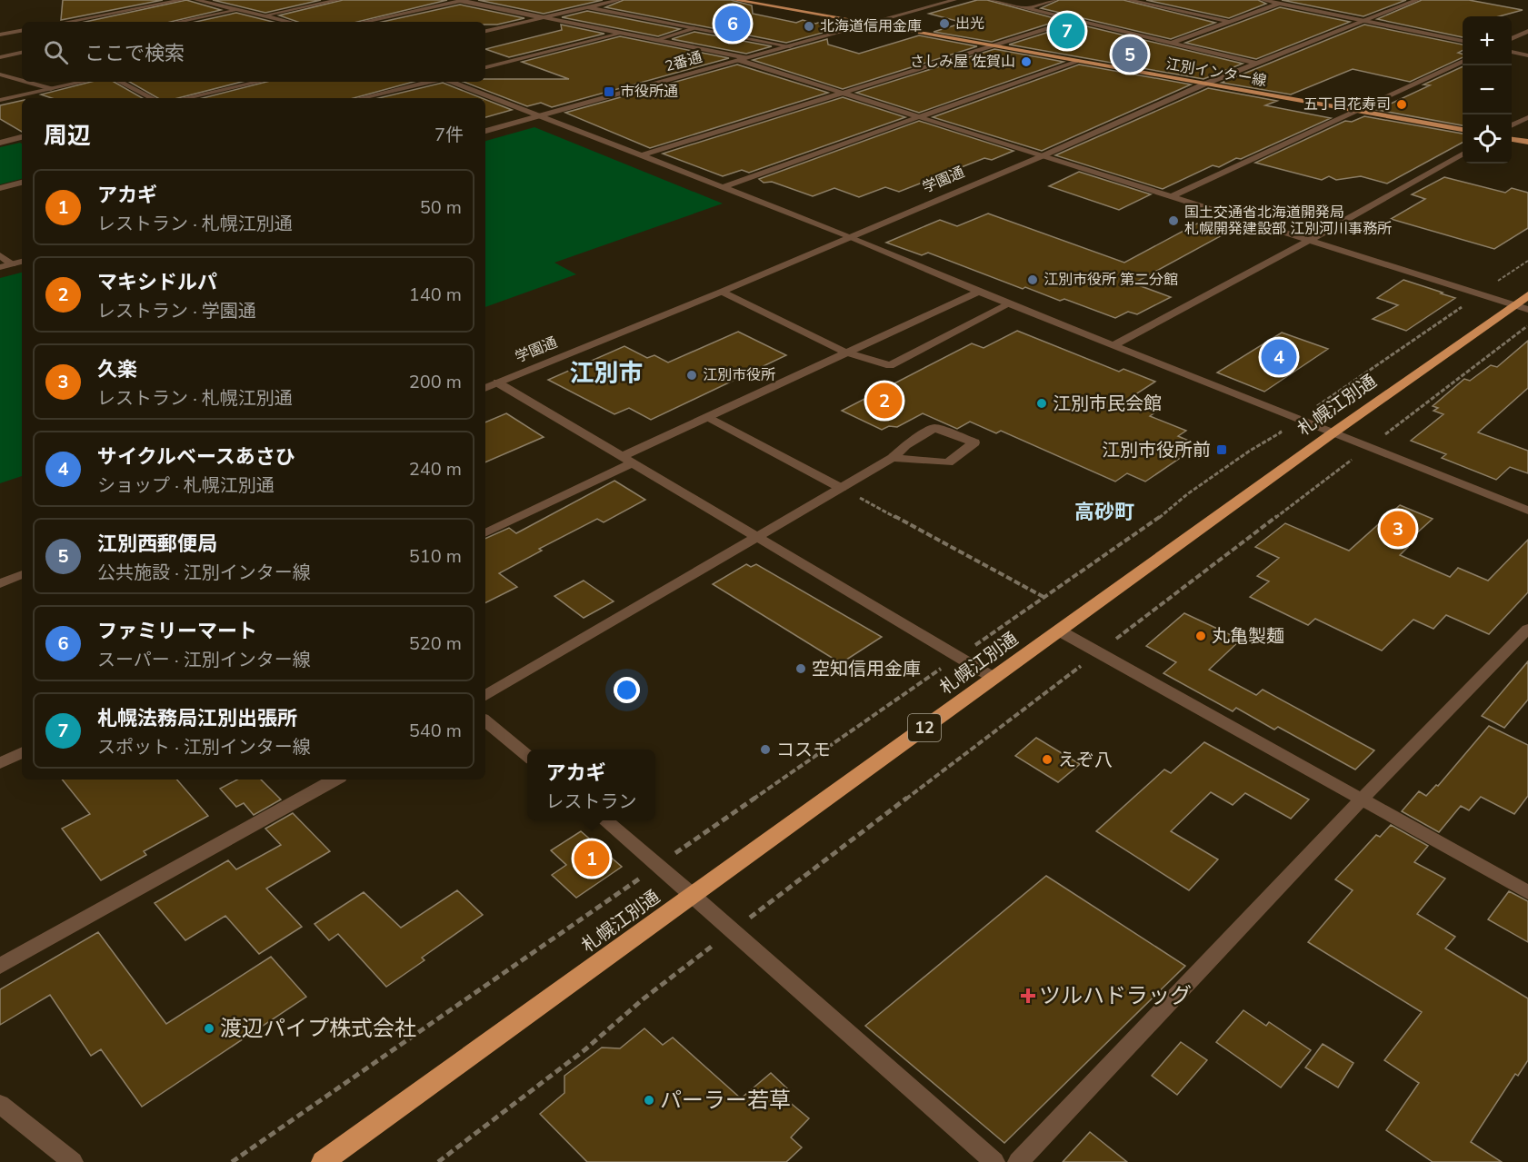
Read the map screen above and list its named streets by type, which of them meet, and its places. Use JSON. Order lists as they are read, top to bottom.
{
  "streets": {
    "highway": ["札幌江別通", "12"],
    "main road": ["江別インター線"],
    "street": ["2番通", "学園通"]
  },
  "crossings": [
    ["2番通", "江別インター線"],
    ["江別インター線", "学園通"]
  ],
  "districts": ["江別市", "高砂町"],
  "places": {
    "other": [
      "出光",
      "北海道信用金庫",
      "さしみ屋 佐賀山",
      "五丁目花寿司",
      "国土交通省北海道開発局 札幌開発建設部 江別河川事務所",
      "江別市役所 第二分館",
      "江別市役所",
      "江別市民会館",
      "丸亀製麺",
      "空知信用金庫",
      "コスモ",
      "えぞ八",
      "渡辺パイプ株式会社",
      "パーラー若草"
    ],
    "transit": ["市役所通", "江別市役所前"],
    "health": ["ツルハドラッグ"]
  },
  "page": {
    "pins": [
      "6",
      "7",
      "5",
      "4",
      "2",
      "3",
      "1"
    ],
    "map_buttons": ["+", "−"],
    "search": "ここで検索",
    "heading": ["周辺", "7件"],
    "list": [
      {
        "mark": "1",
        "name": "アカギ",
        "note": "レストラン · 札幌江別通",
        "value": "50 m"
      },
      {
        "mark": "2",
        "name": "マキシドルパ",
        "note": "レストラン · 学園通",
        "value": "140 m"
      },
      {
        "mark": "3",
        "name": "久楽",
        "note": "レストラン · 札幌江別通",
        "value": "200 m"
      },
      {
        "mark": "4",
        "name": "サイクルベースあさひ",
        "note": "ショップ · 札幌江別通",
        "value": "240 m"
      },
      {
        "mark": "5",
        "name": "江別西郵便局",
        "note": "公共施設 · 江別インター線",
        "value": "510 m"
      },
      {
        "mark": "6",
        "name": "ファミリーマート",
        "note": "スーパー · 江別インター線",
        "value": "520 m"
      },
      {
        "mark": "7",
        "name": "札幌法務局江別出張所",
        "note": "スポット · 江別インター線",
        "value": "540 m"
      }
    ],
    "popup": ["アカギ", "レストラン"]
  }
}
